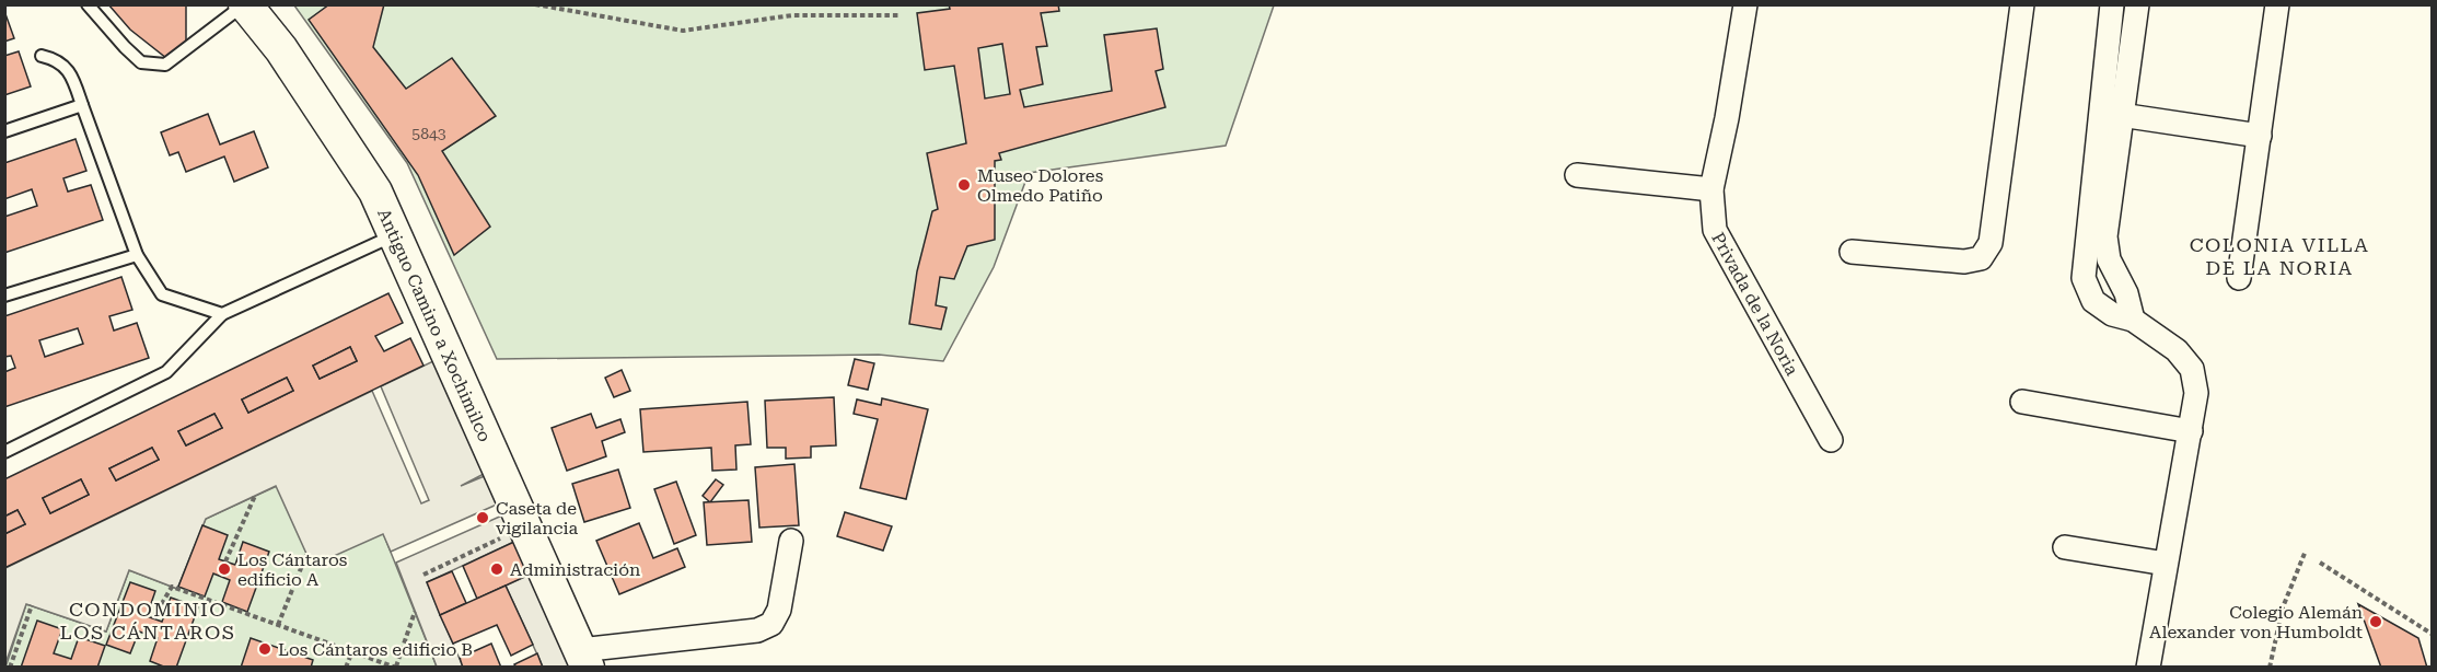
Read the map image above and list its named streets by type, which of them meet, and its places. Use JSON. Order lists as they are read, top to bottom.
{
  "streets": {
    "main road": ["Antiguo Camino a Xochimilco"],
    "street": ["Privada de la Noria"]
  },
  "districts": ["COLONIA VILLA DE LA NORIA", "CONDOMINIO LOS CÁNTAROS"],
  "places": [
    "Museo Dolores Olmedo Patiño",
    "Caseta de vigilancia",
    "Los Cántaros edificio A",
    "Administración",
    "Colegio Alemán Alexander von Humboldt",
    "Los Cántaros edificio B"
  ],
  "house_numbers": ["5843"]
}
